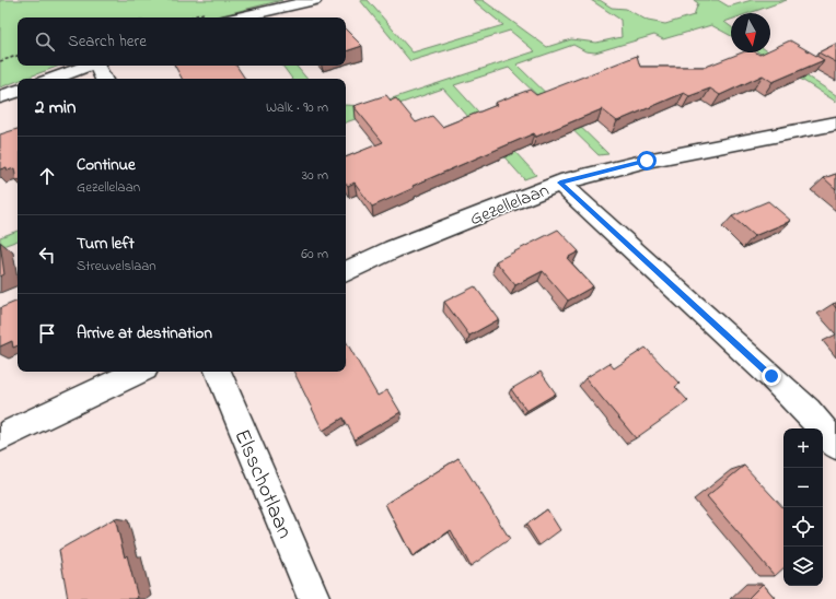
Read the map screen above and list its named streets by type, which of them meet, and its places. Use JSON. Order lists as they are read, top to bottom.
{
  "streets": {
    "street": ["Gezellelaan", "Elsschotlaan"]
  },
  "north": "bottom",
  "page": {
    "search": "Search here",
    "heading": ["2 min", "Walk · 90 m"],
    "list": [
      ["Continue", "Gezellelaan", "30 m"],
      ["Turn left", "Streuvelslaan", "60 m"],
      "Arrive at destination"
    ],
    "map_buttons": ["+", "−"]
  }
}
